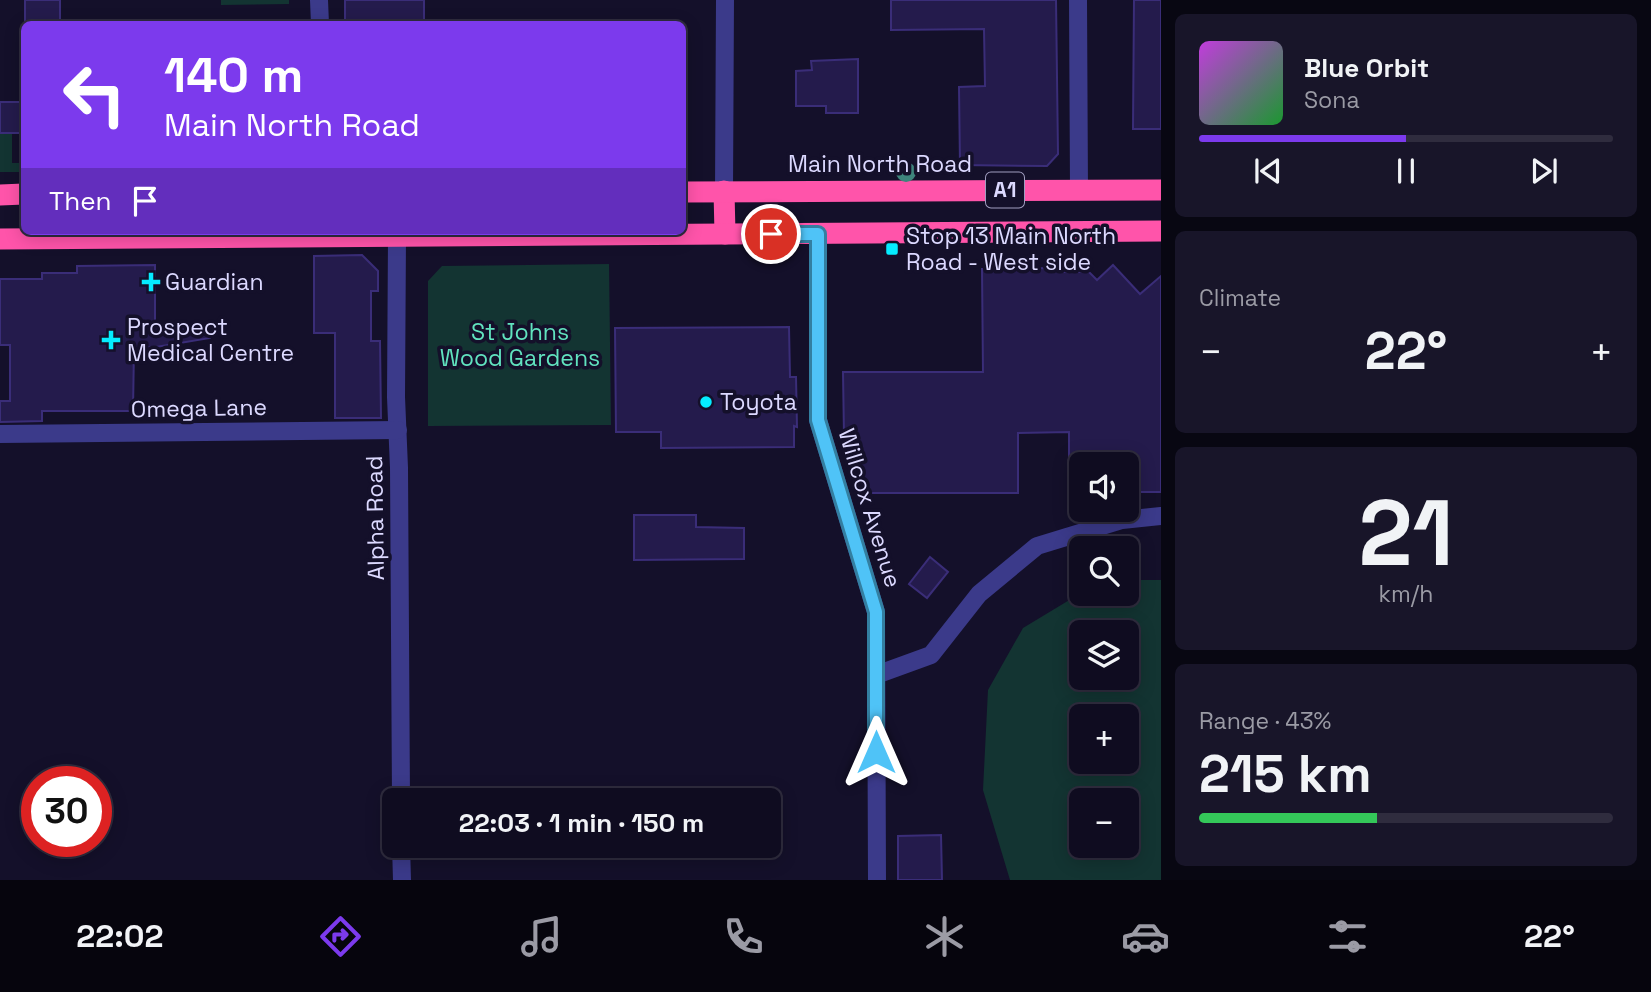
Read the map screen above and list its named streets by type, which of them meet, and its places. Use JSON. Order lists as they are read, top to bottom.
{
  "streets": {
    "highway": ["Main North Road", "A1"],
    "street": ["Omega Lane", "Willcox Avenue", "Alpha Road"]
  },
  "crossings": [
    ["A1", "Willcox Avenue"],
    ["Omega Lane", "Alpha Road"]
  ],
  "parks": ["St Johns Wood Gardens"],
  "places": {
    "transit": ["Stop 13 Main North Road - West side"],
    "health": ["Guardian", "Prospect Medical Centre"],
    "other": ["Toyota"]
  },
  "page": {
    "turn": ["140 m", "Main North Road"],
    "song": ["Blue Orbit", "Sona"],
    "then": "Then",
    "tile": [
      "Climate",
      ["21", "km/h"],
      ["Range · 43%", "215 km"]
    ],
    "heat": ["−", "22°", "+"],
    "map_buttons": ["+", "−"],
    "limit": "30",
    "trip": "22:03 · 1 min · 150 m",
    "tabs": ["22:02", "22°"]
  }
}
